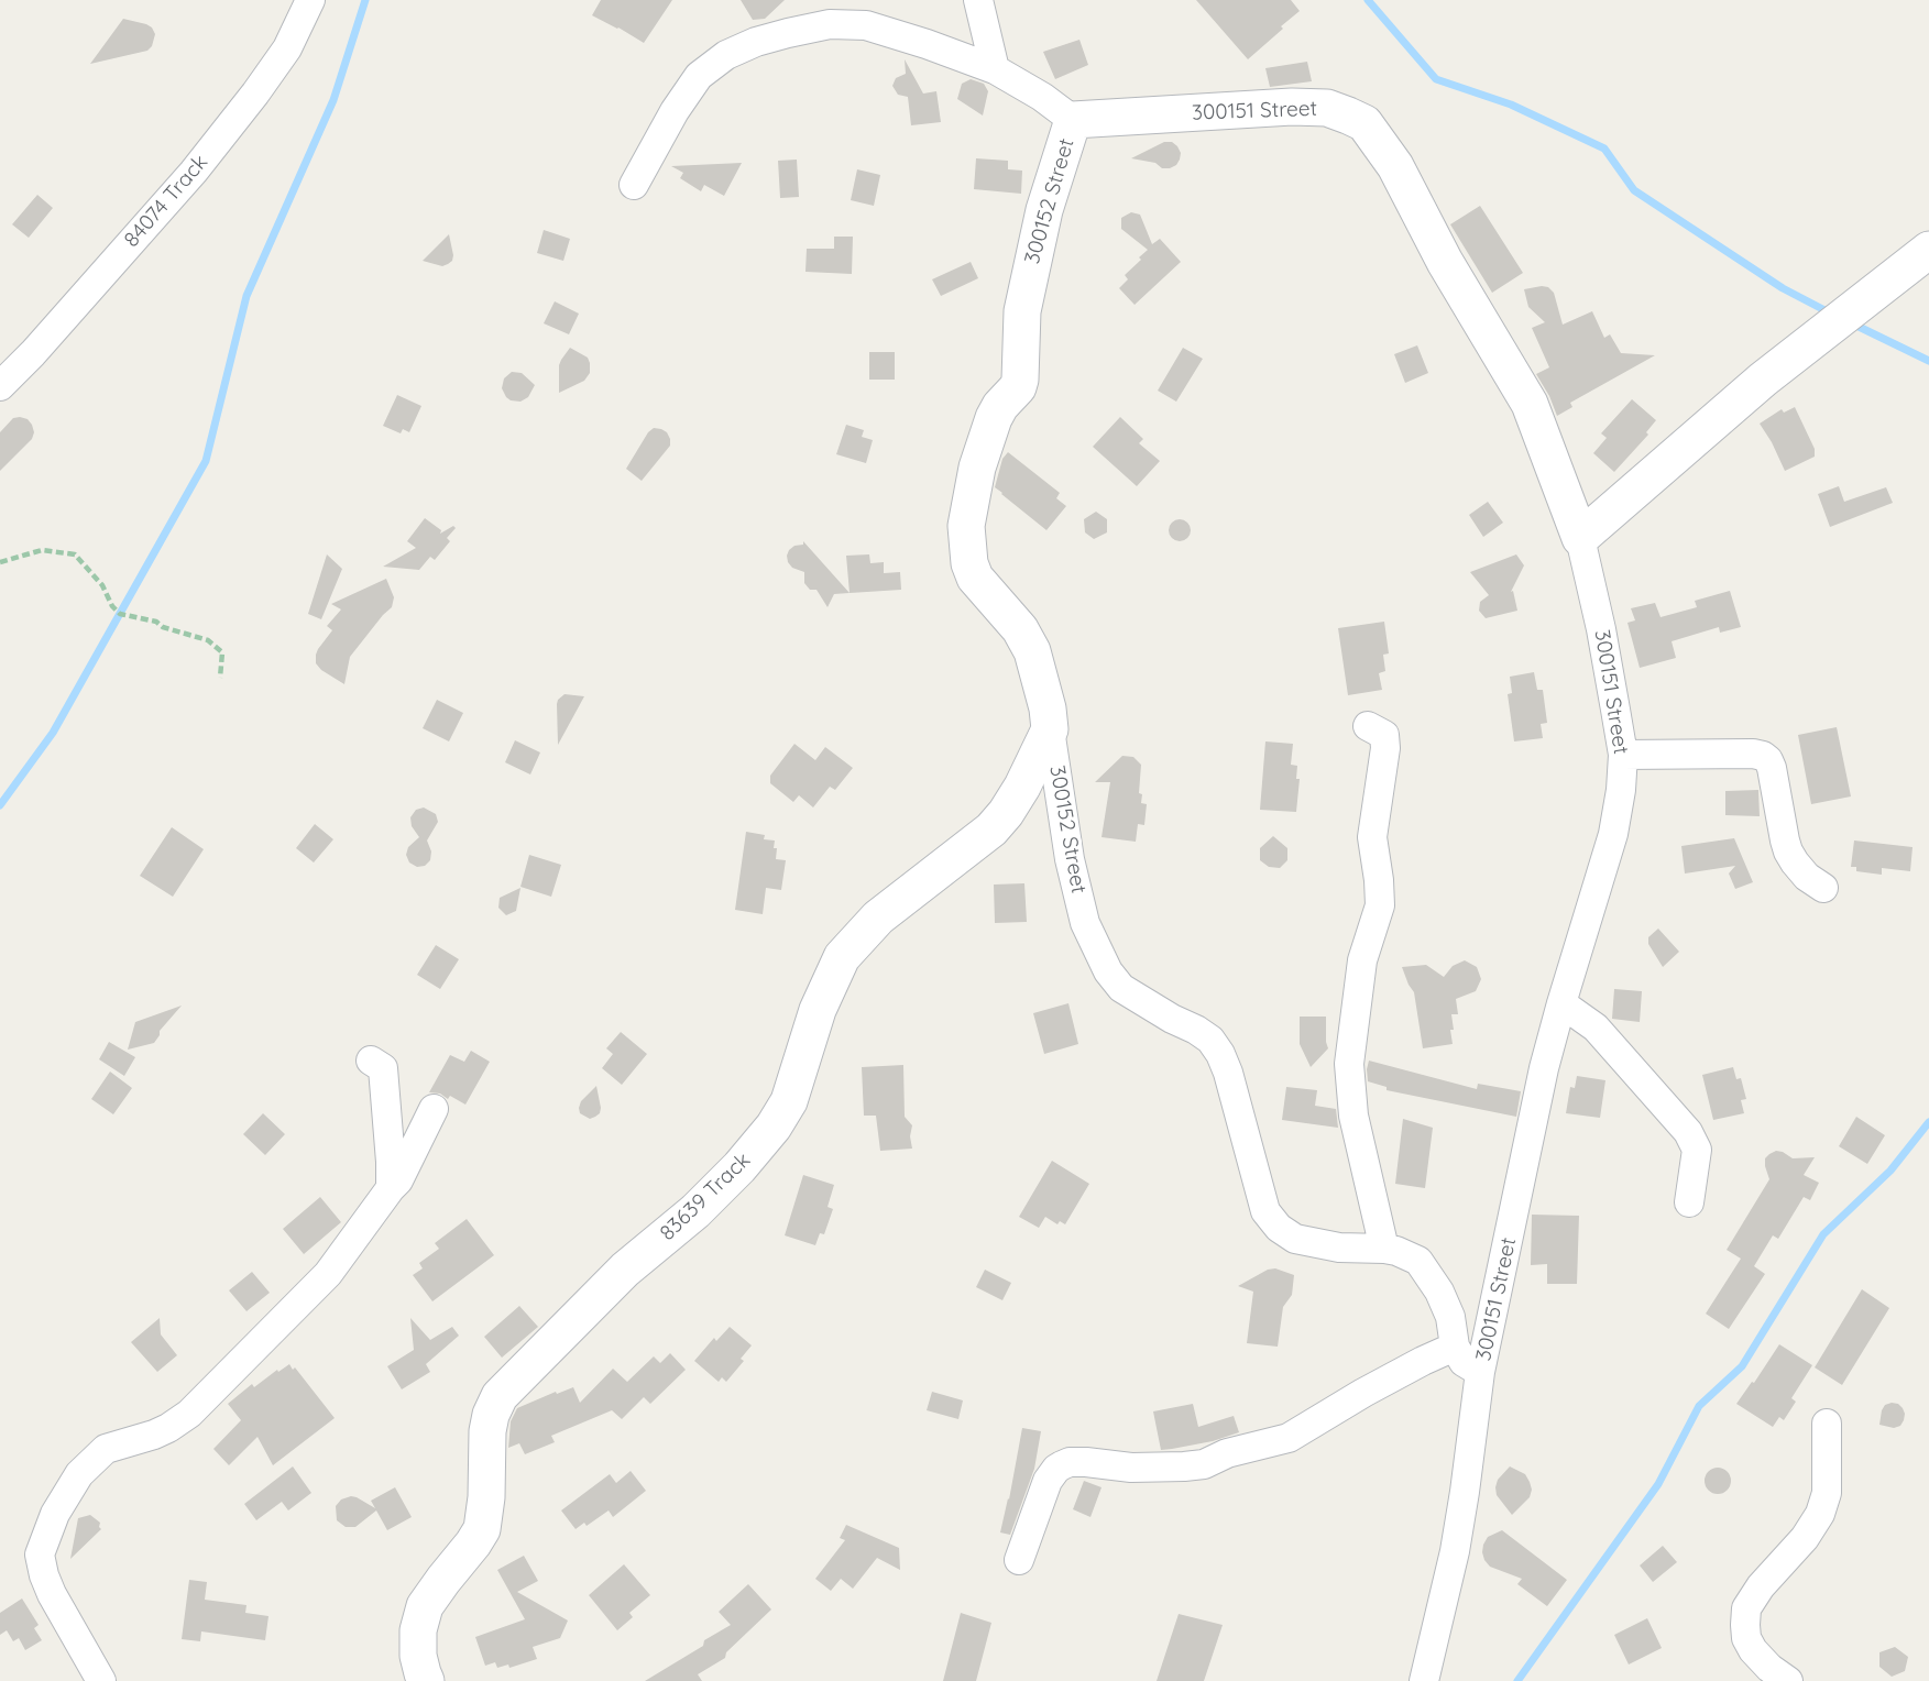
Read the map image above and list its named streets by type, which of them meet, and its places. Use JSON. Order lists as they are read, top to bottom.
{
  "streets": {
    "street": [
      "300151 Street",
      "84074 Track",
      "300152 Street",
      "83639 Track"
    ]
  },
  "crossings": [
    ["300151 Street", "300152 Street"],
    ["300152 Street", "83639 Track"]
  ]
}
